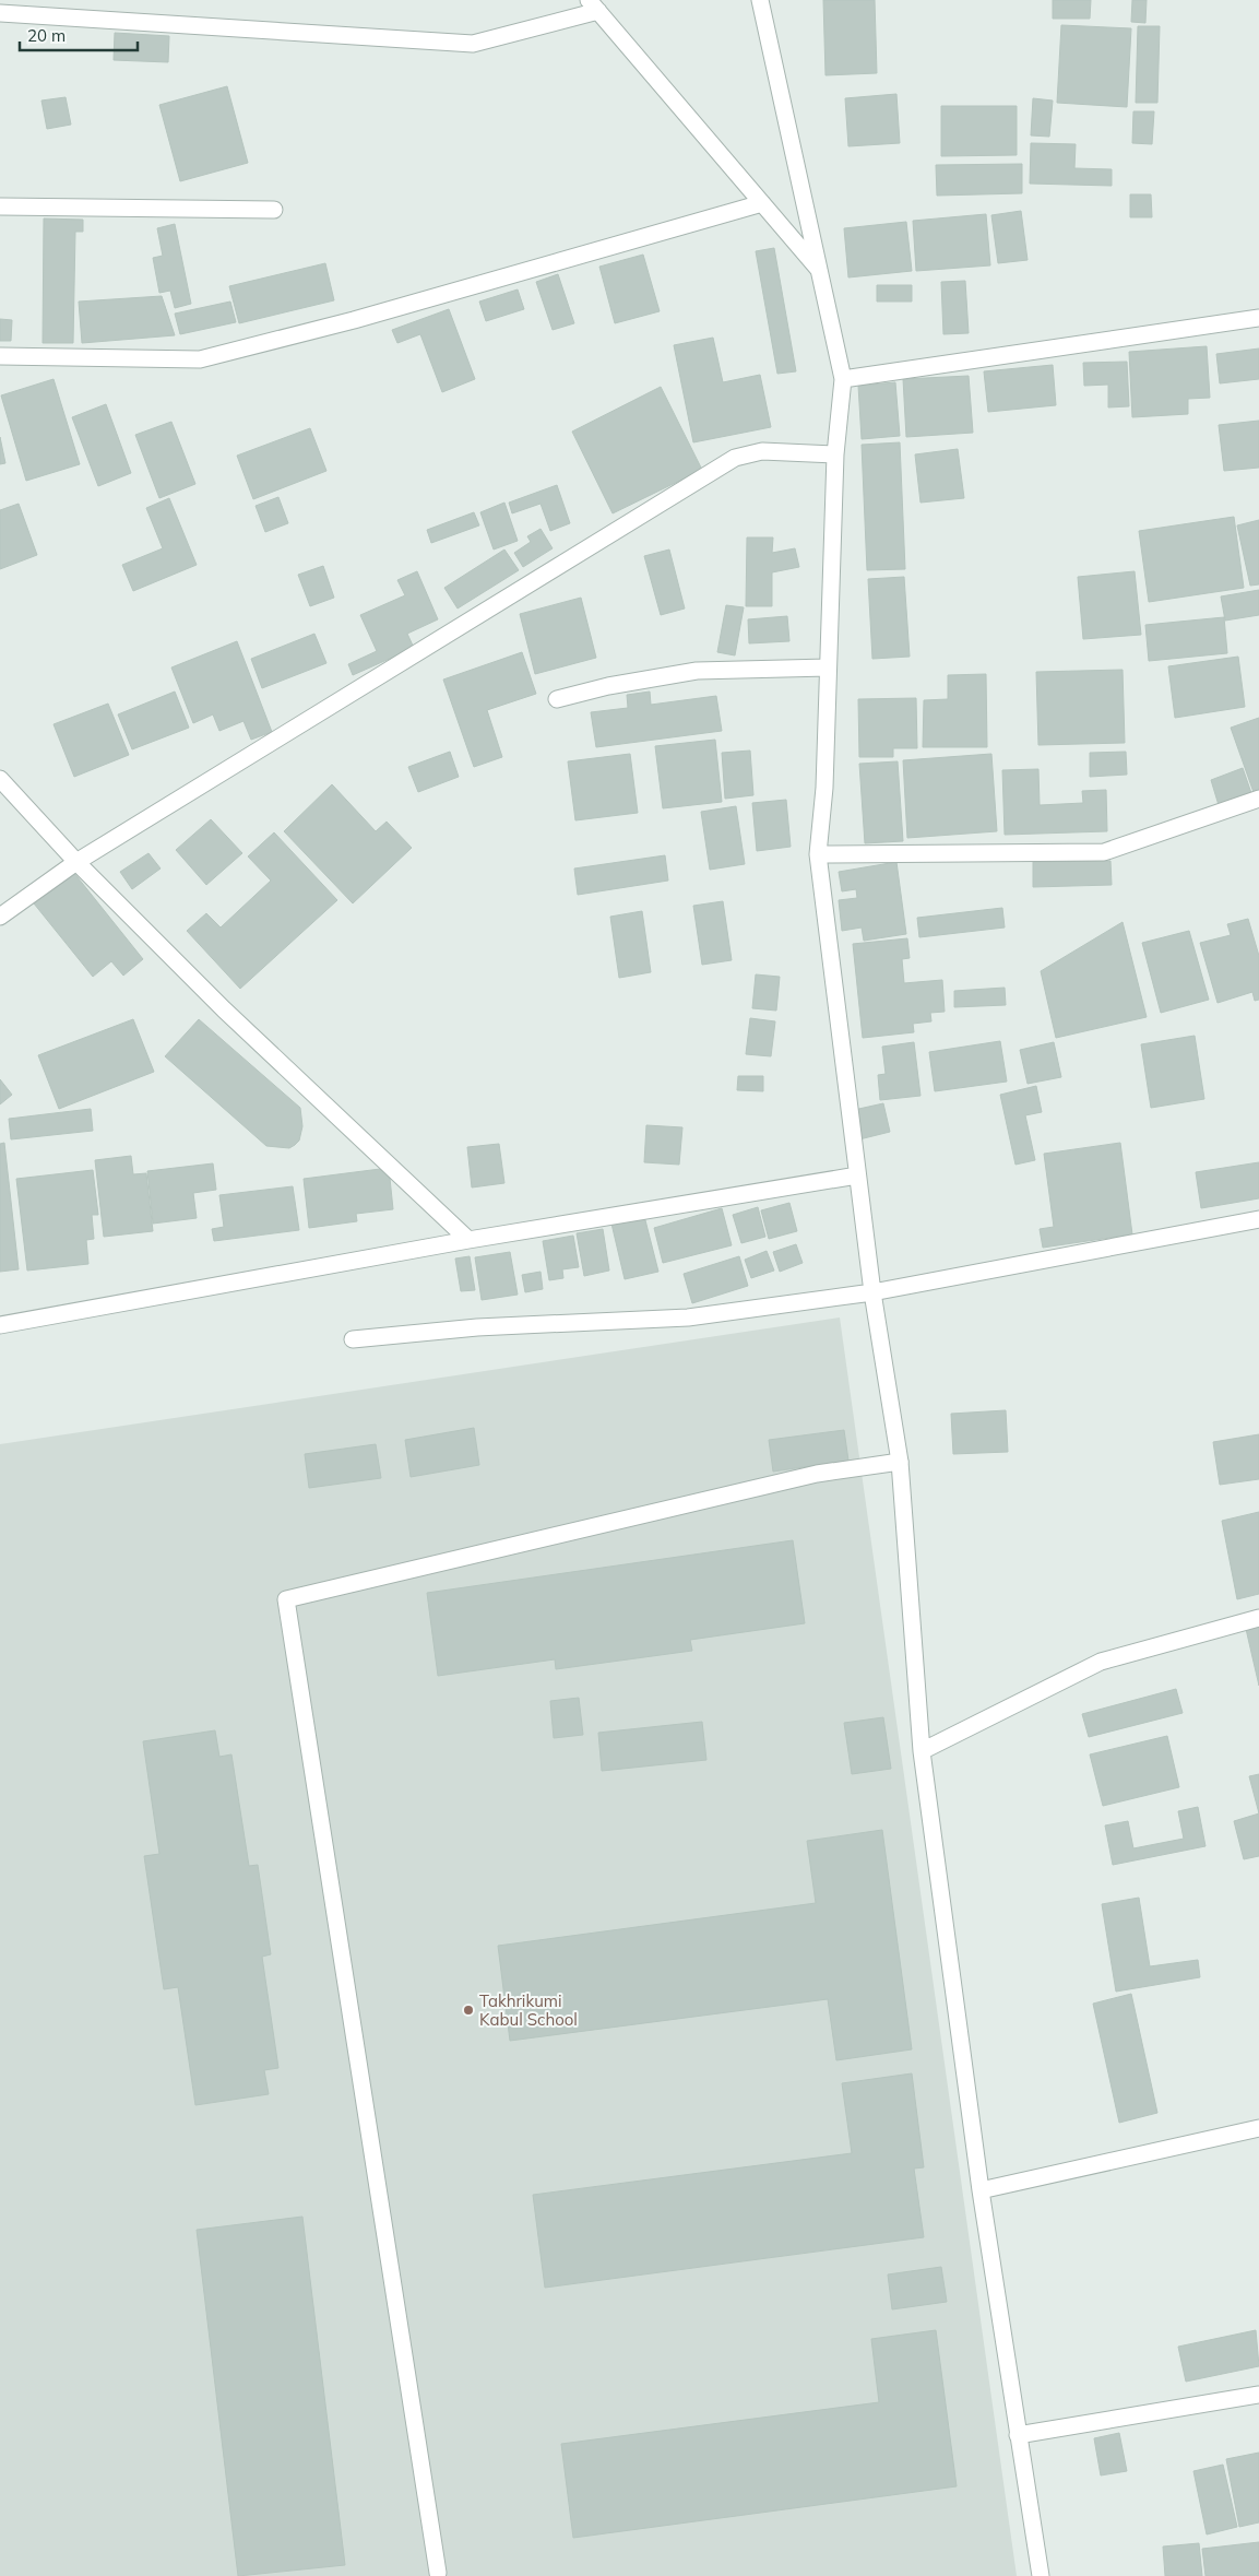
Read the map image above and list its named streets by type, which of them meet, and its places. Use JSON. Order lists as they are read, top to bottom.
{
  "places": ["Takhrikumi Kabul School"],
  "scale_bar": "20 m"
}
